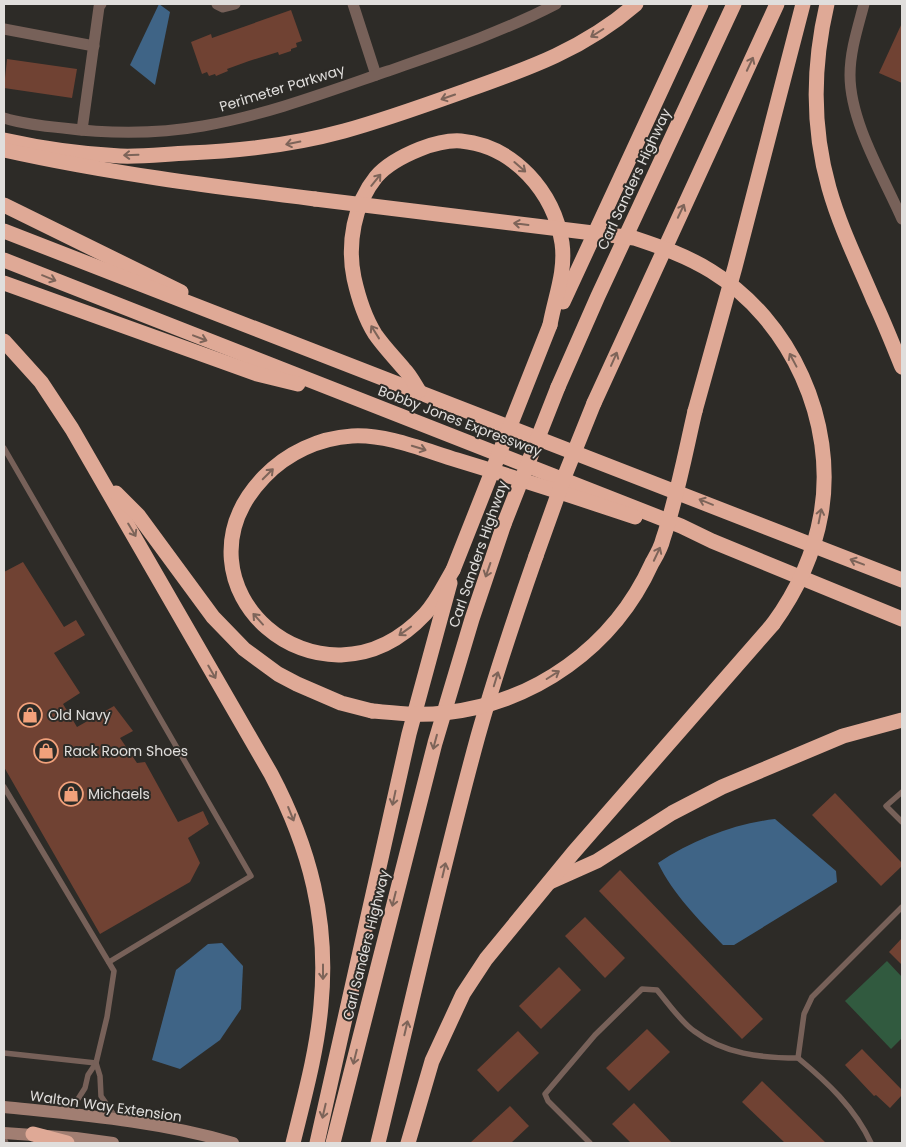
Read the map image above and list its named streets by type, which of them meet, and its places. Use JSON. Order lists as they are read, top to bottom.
{
  "streets": {
    "highway": ["Carl Sanders Highway", "Bobby Jones Expressway"],
    "main road": ["Walton Way Extension"],
    "street": ["Perimeter Parkway"]
  },
  "places": {
    "shop": ["Old Navy", "Rack Room Shoes", "Michaels"]
  }
}
